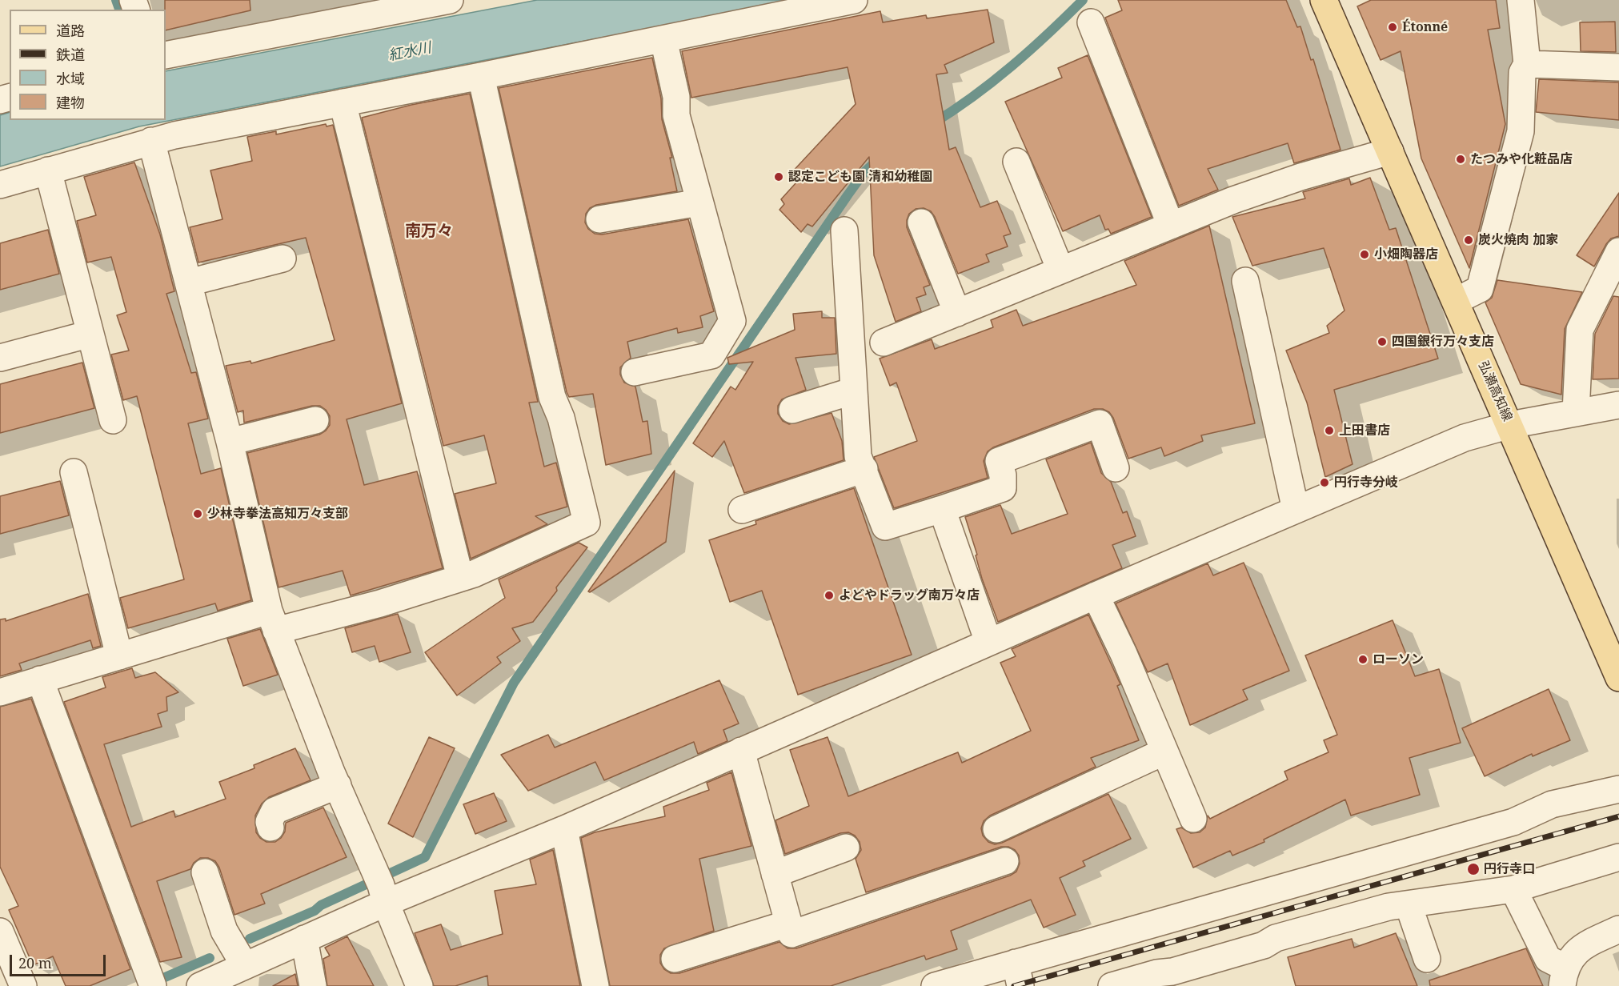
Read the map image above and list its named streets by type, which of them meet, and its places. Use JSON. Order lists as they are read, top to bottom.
{
  "streets": {
    "main road": ["弘瀬高知線"]
  },
  "districts": ["南万々"],
  "water": ["紅水川"],
  "places": [
    "Étonné",
    "たつみや化粧品店",
    "認定こども園 清和幼稚園",
    "炭火焼肉 加家",
    "小畑陶器店",
    "四国銀行万々支店",
    "上田書店",
    "円行寺分岐",
    "少林寺拳法高知万々支部",
    "よどやドラッグ南万々店",
    "ローソン",
    "円行寺口"
  ],
  "legend": [
    "道路",
    "鉄道",
    "水域",
    "建物"
  ],
  "scale_bar": "20 m"
}
